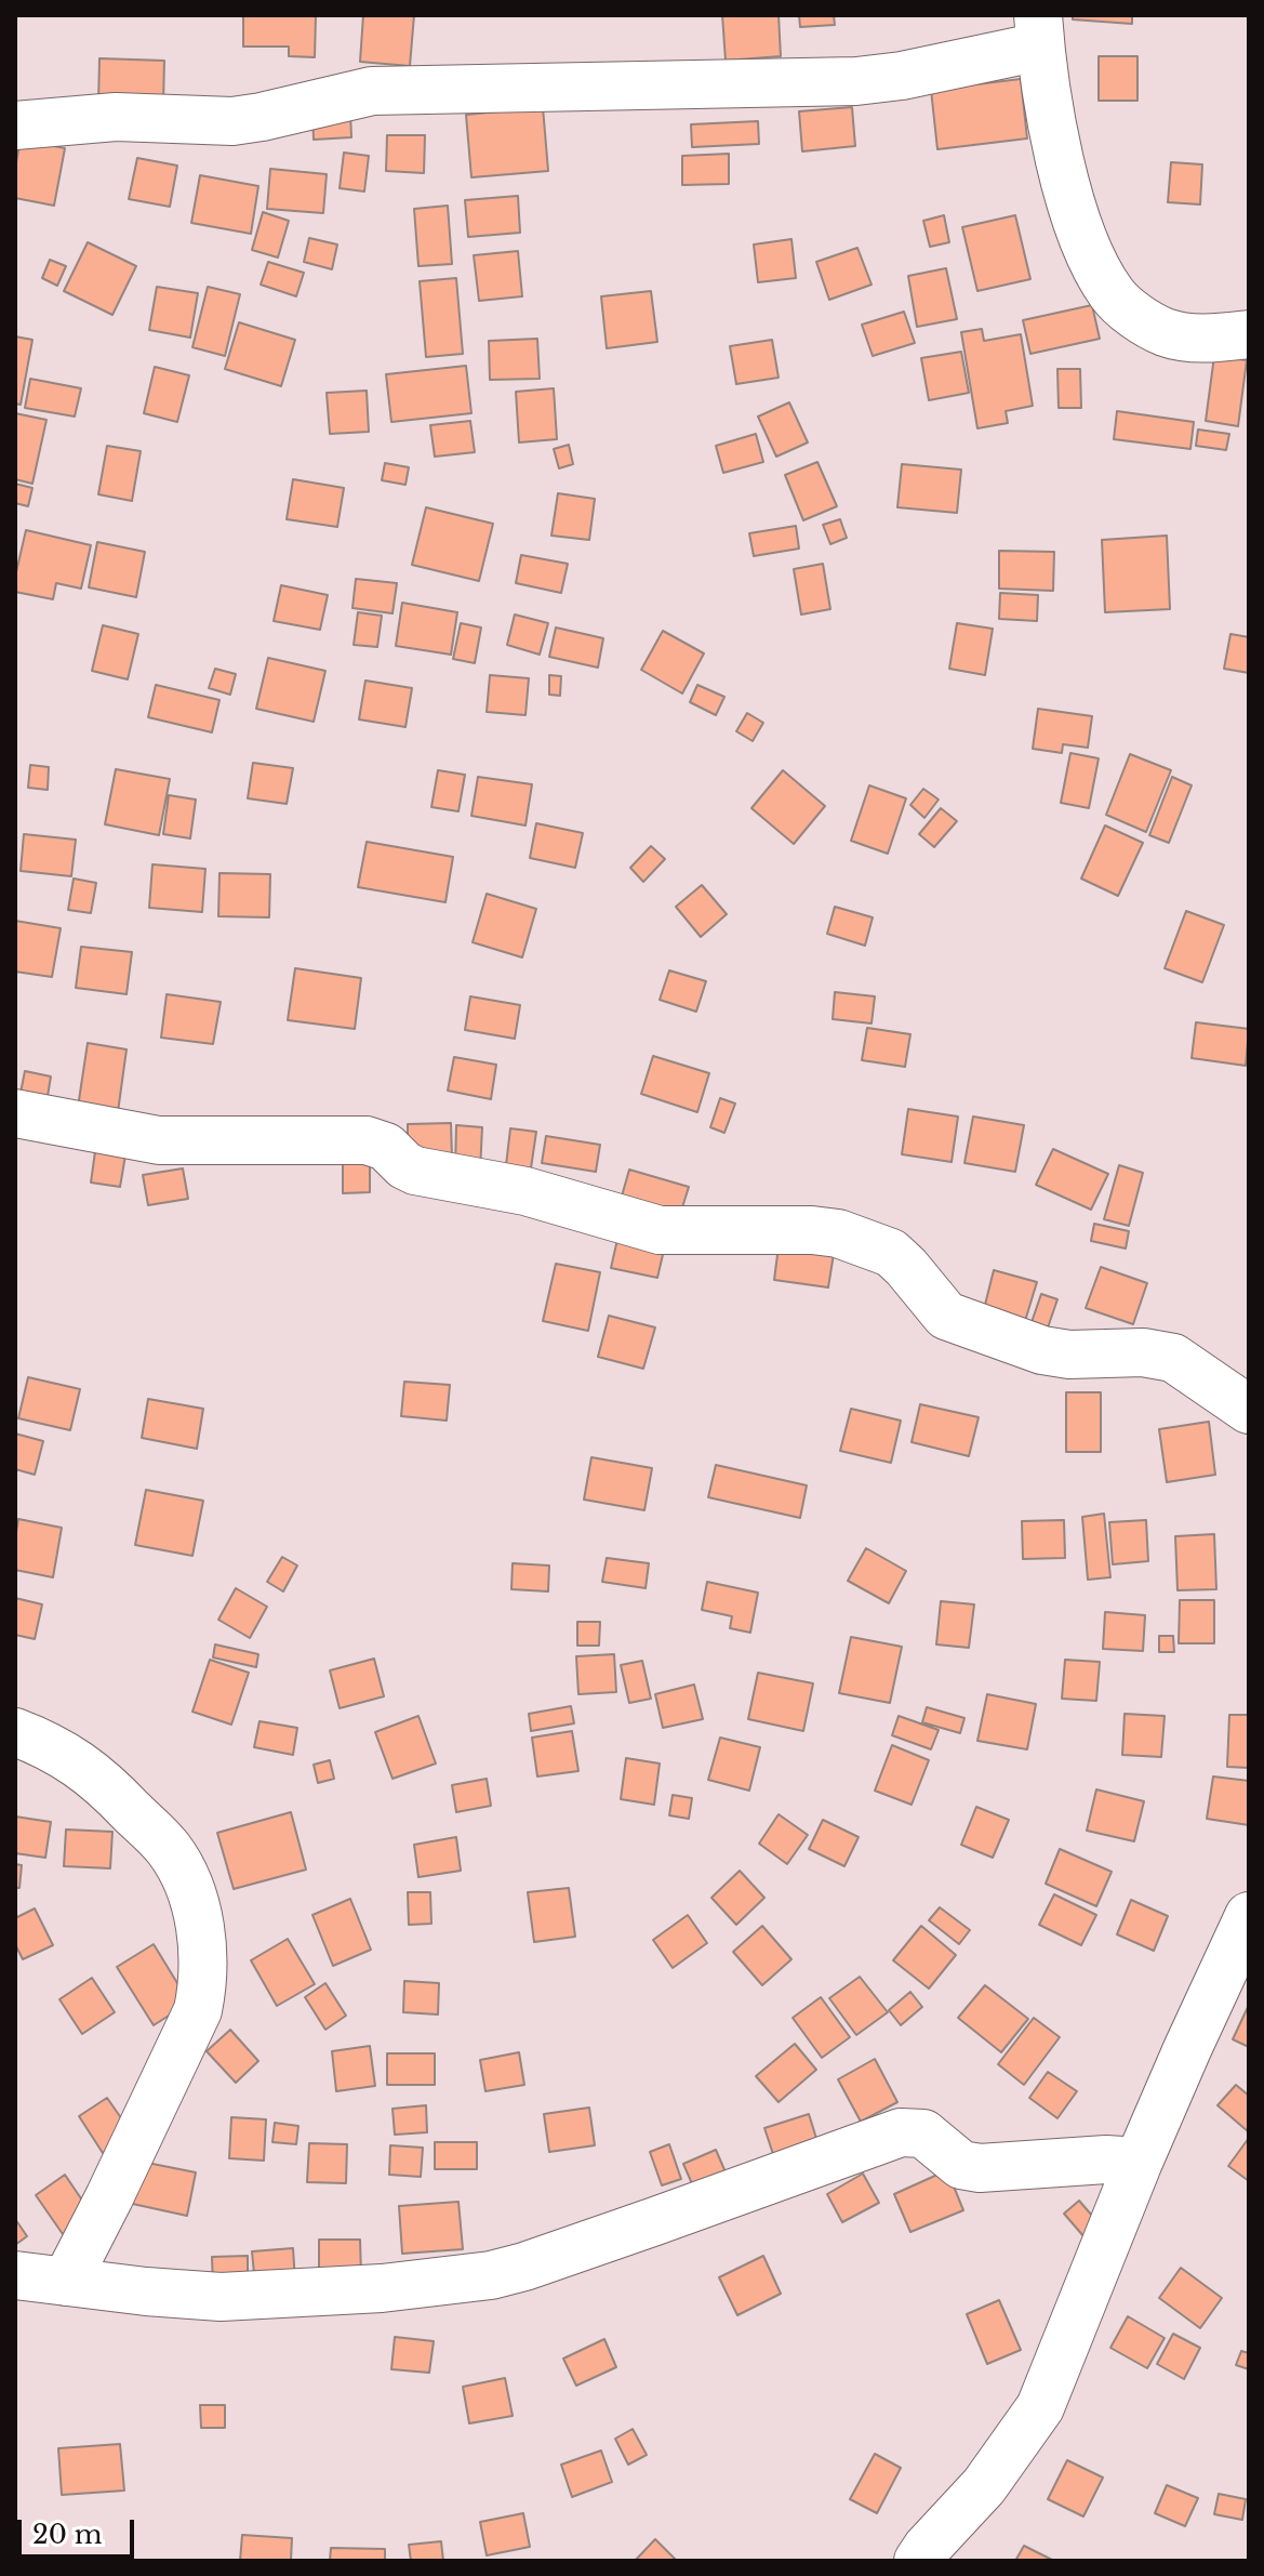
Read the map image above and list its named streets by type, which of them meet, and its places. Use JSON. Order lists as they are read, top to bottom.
{
  "scale_bar": "20 m"
}
